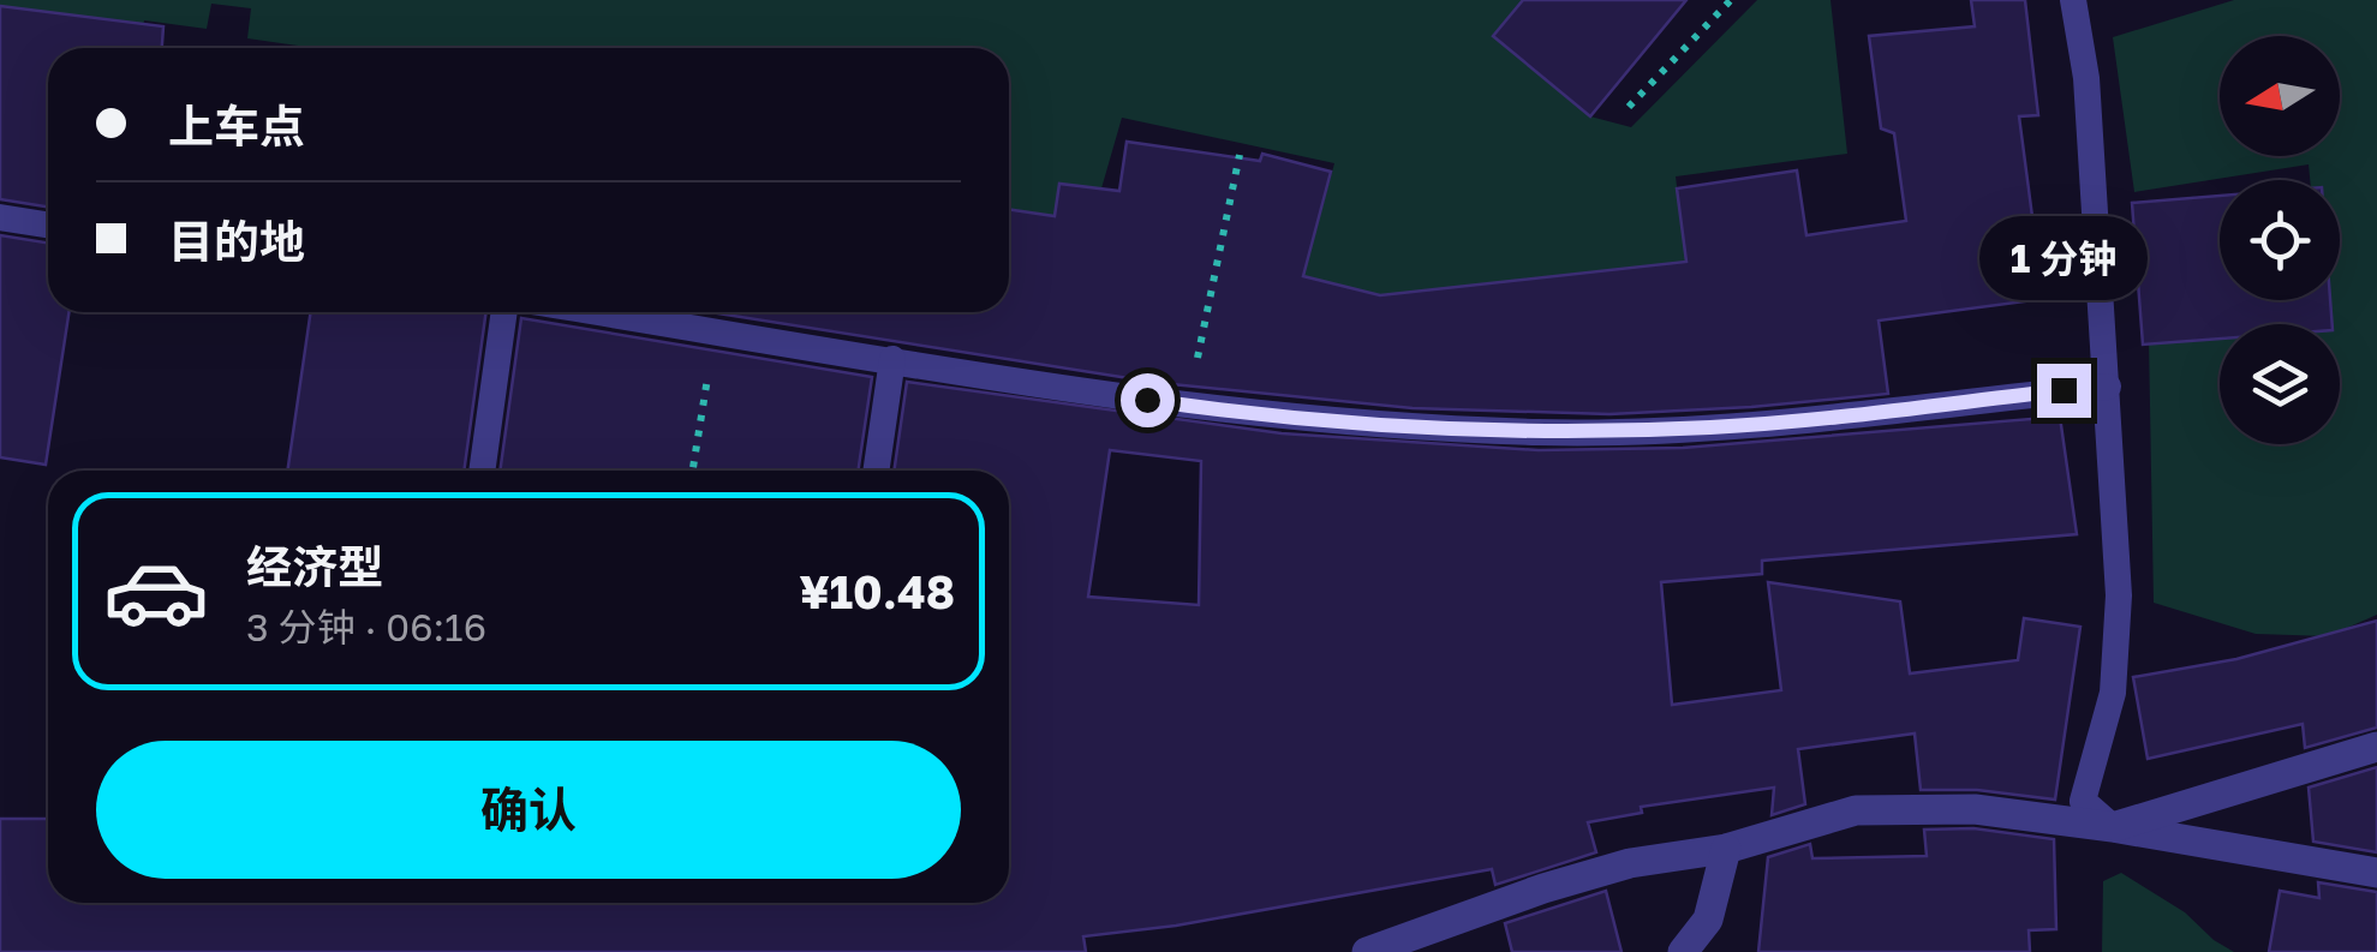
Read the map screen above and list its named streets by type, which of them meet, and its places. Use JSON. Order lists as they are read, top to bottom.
{
  "north": "left",
  "page": {
    "banner": ["上车点", "目的地"],
    "bubble": "1 分钟",
    "list": [
      {
        "name": "经济型",
        "note": "3 分钟 · 06:16",
        "value": "¥10.48"
      }
    ],
    "buttons": "确认"
  }
}
